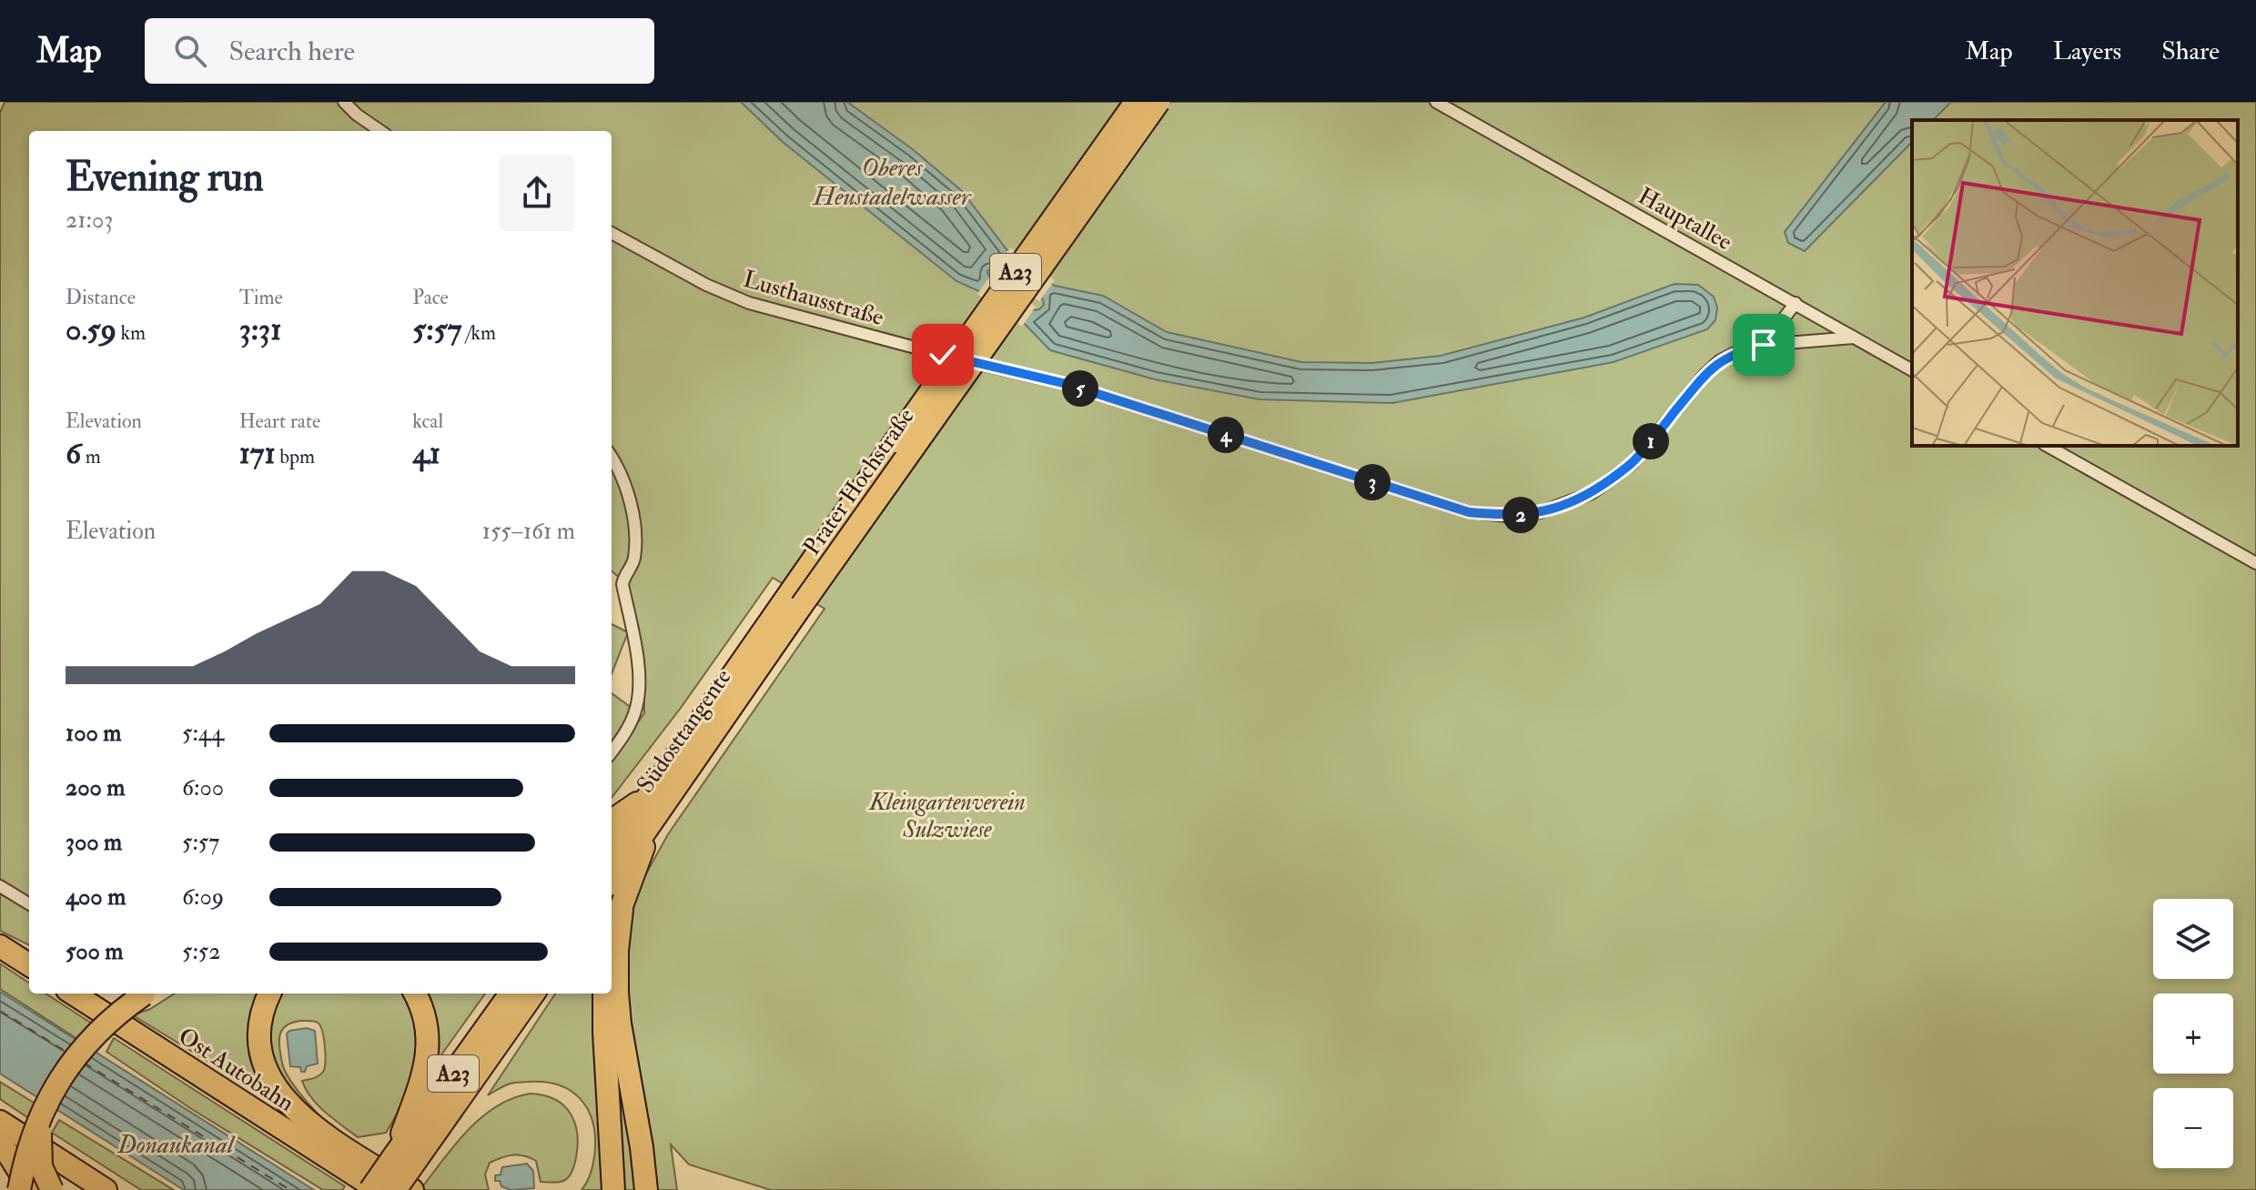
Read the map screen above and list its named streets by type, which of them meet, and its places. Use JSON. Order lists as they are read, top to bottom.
{
  "streets": {
    "highway": [
      "A23",
      "Prater Hochstraße",
      "Südosttangente",
      "Ost Autobahn"
    ],
    "street": ["Hauptallee", "Lusthausstraße"]
  },
  "crossings": [
    ["Hauptallee", "Lusthausstraße"],
    ["Prater Hochstraße", "Südosttangente"]
  ],
  "water": ["Oberes Heustadelwasser", "Donaukanal"],
  "parks": ["Kleingartenverein Sulzwiese"],
  "page": {
    "header": "Map",
    "search": "Search here",
    "nav": ["Map", "Layers", "Share"],
    "heading": ["Evening run", "21:03"],
    "stats": [
      ["Distance", "0.59 km"],
      ["Time", "3:31"],
      ["Pace", "5:57 /km"],
      ["Elevation", "6 m"],
      ["Heart rate", "171 bpm"],
      ["kcal", "41"]
    ],
    "pins": [
      "5",
      "4",
      "1",
      "3",
      "2"
    ],
    "chart": ["Elevation", "155–161 m"],
    "list": [
      {
        "name": "100 m",
        "note": "5:44"
      },
      {
        "name": "200 m",
        "note": "6:00"
      },
      {
        "name": "300 m",
        "note": "5:57"
      },
      {
        "name": "400 m",
        "note": "6:09"
      },
      {
        "name": "500 m",
        "note": "5:52"
      }
    ],
    "map_buttons": ["+", "−"]
  }
}
